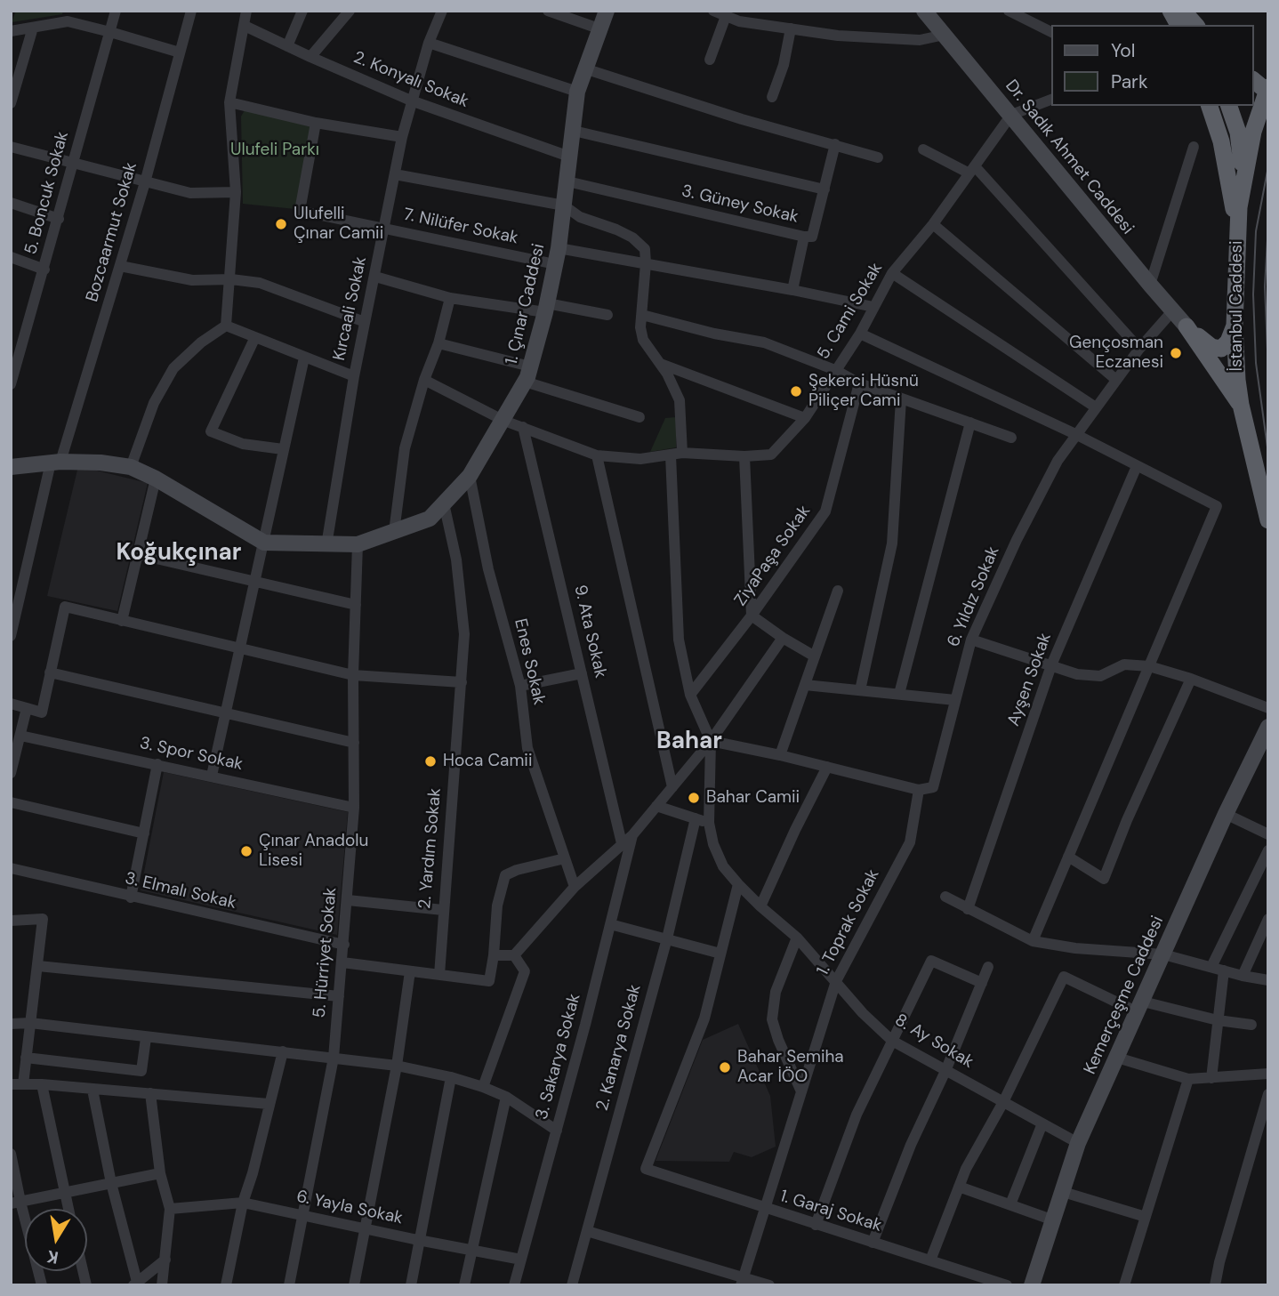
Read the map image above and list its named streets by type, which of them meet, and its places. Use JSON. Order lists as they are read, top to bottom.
{
  "streets": {
    "highway": ["İstanbul Caddesi"],
    "main road": ["Dr. Sadık Ahmet Caddesi", "1. Çınar Caddesi", "Kemerçeşme Caddesi"],
    "street": [
      "2. Konyalı Sokak",
      "5. Boncuk Sokak",
      "3. Güney Sokak",
      "7. Nilüfer Sokak",
      "Bozcaarmut Sokak",
      "Kırcaali Sokak",
      "5. Cami Sokak",
      "ZiyaPaşa Sokak",
      "6. Yıldız Sokak",
      "9. Ata Sokak",
      "Enes Sokak",
      "Ayşen Sokak",
      "3. Spor Sokak",
      "2. Yardım Sokak",
      "3. Elmalı Sokak",
      "1. Toprak Sokak",
      "5. Hürriyet Sokak",
      "8. Ay Sokak",
      "2. Kanarya Sokak",
      "3. Sakarya Sokak",
      "6. Yayla Sokak",
      "1. Garaj Sokak"
    ]
  },
  "crossings": [
    ["2. Konyalı Sokak", "1. Çınar Caddesi"],
    ["2. Konyalı Sokak", "Kırcaali Sokak"],
    ["Dr. Sadık Ahmet Caddesi", "5. Cami Sokak"],
    ["Dr. Sadık Ahmet Caddesi", "6. Yıldız Sokak"],
    ["3. Güney Sokak", "1. Çınar Caddesi"],
    ["7. Nilüfer Sokak", "1. Çınar Caddesi"],
    ["7. Nilüfer Sokak", "Kırcaali Sokak"],
    ["Bozcaarmut Sokak", "1. Çınar Caddesi"],
    ["1. Çınar Caddesi", "Kırcaali Sokak"],
    ["1. Çınar Caddesi", "5. Cami Sokak"],
    ["1. Çınar Caddesi", "Enes Sokak"],
    ["1. Çınar Caddesi", "2. Yardım Sokak"],
    ["1. Çınar Caddesi", "5. Hürriyet Sokak"],
    ["5. Cami Sokak", "9. Ata Sokak"],
    ["6. Yıldız Sokak", "1. Toprak Sokak"],
    ["3. Spor Sokak", "5. Hürriyet Sokak"],
    ["3. Elmalı Sokak", "5. Hürriyet Sokak"],
    ["1. Toprak Sokak", "8. Ay Sokak"],
    ["1. Toprak Sokak", "1. Garaj Sokak"],
    ["5. Hürriyet Sokak", "6. Yayla Sokak"],
    ["Kemerçeşme Caddesi", "8. Ay Sokak"],
    ["3. Sakarya Sokak", "6. Yayla Sokak"]
  ],
  "districts": ["Koğukçınar", "Bahar"],
  "parks": ["Ulufeli Parkı"],
  "places": [
    "Ulufelli Çınar Camii",
    "Gençosman Eczanesi",
    "Şekerci Hüsnü Piliçer Cami",
    "Hoca Camii",
    "Bahar Camii",
    "Çınar Anadolu Lisesi",
    "Bahar Semiha Acar İÖO"
  ],
  "legend": ["Yol", "Park"],
  "north": "bottom"
}
